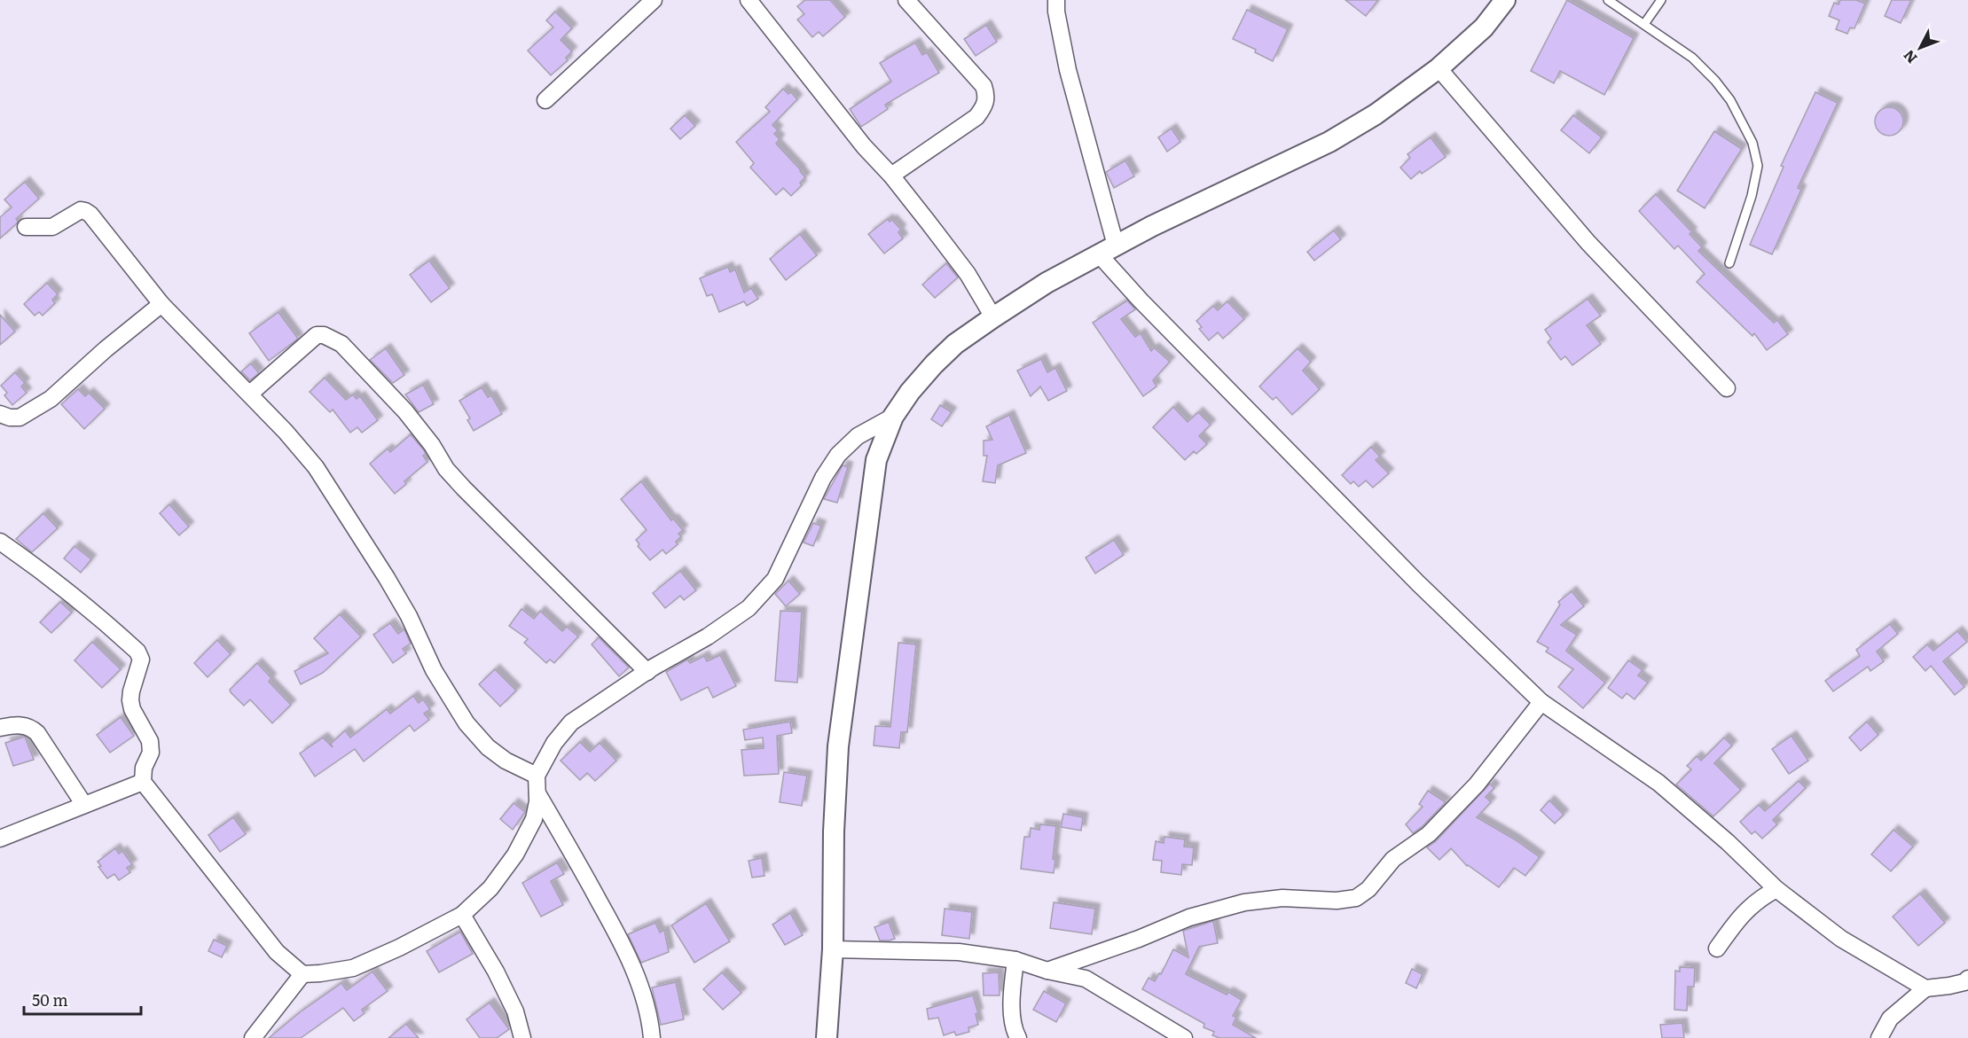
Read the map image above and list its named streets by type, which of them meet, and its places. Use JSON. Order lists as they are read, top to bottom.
{
  "scale_bar": "50 m",
  "north": "bottom left"
}
